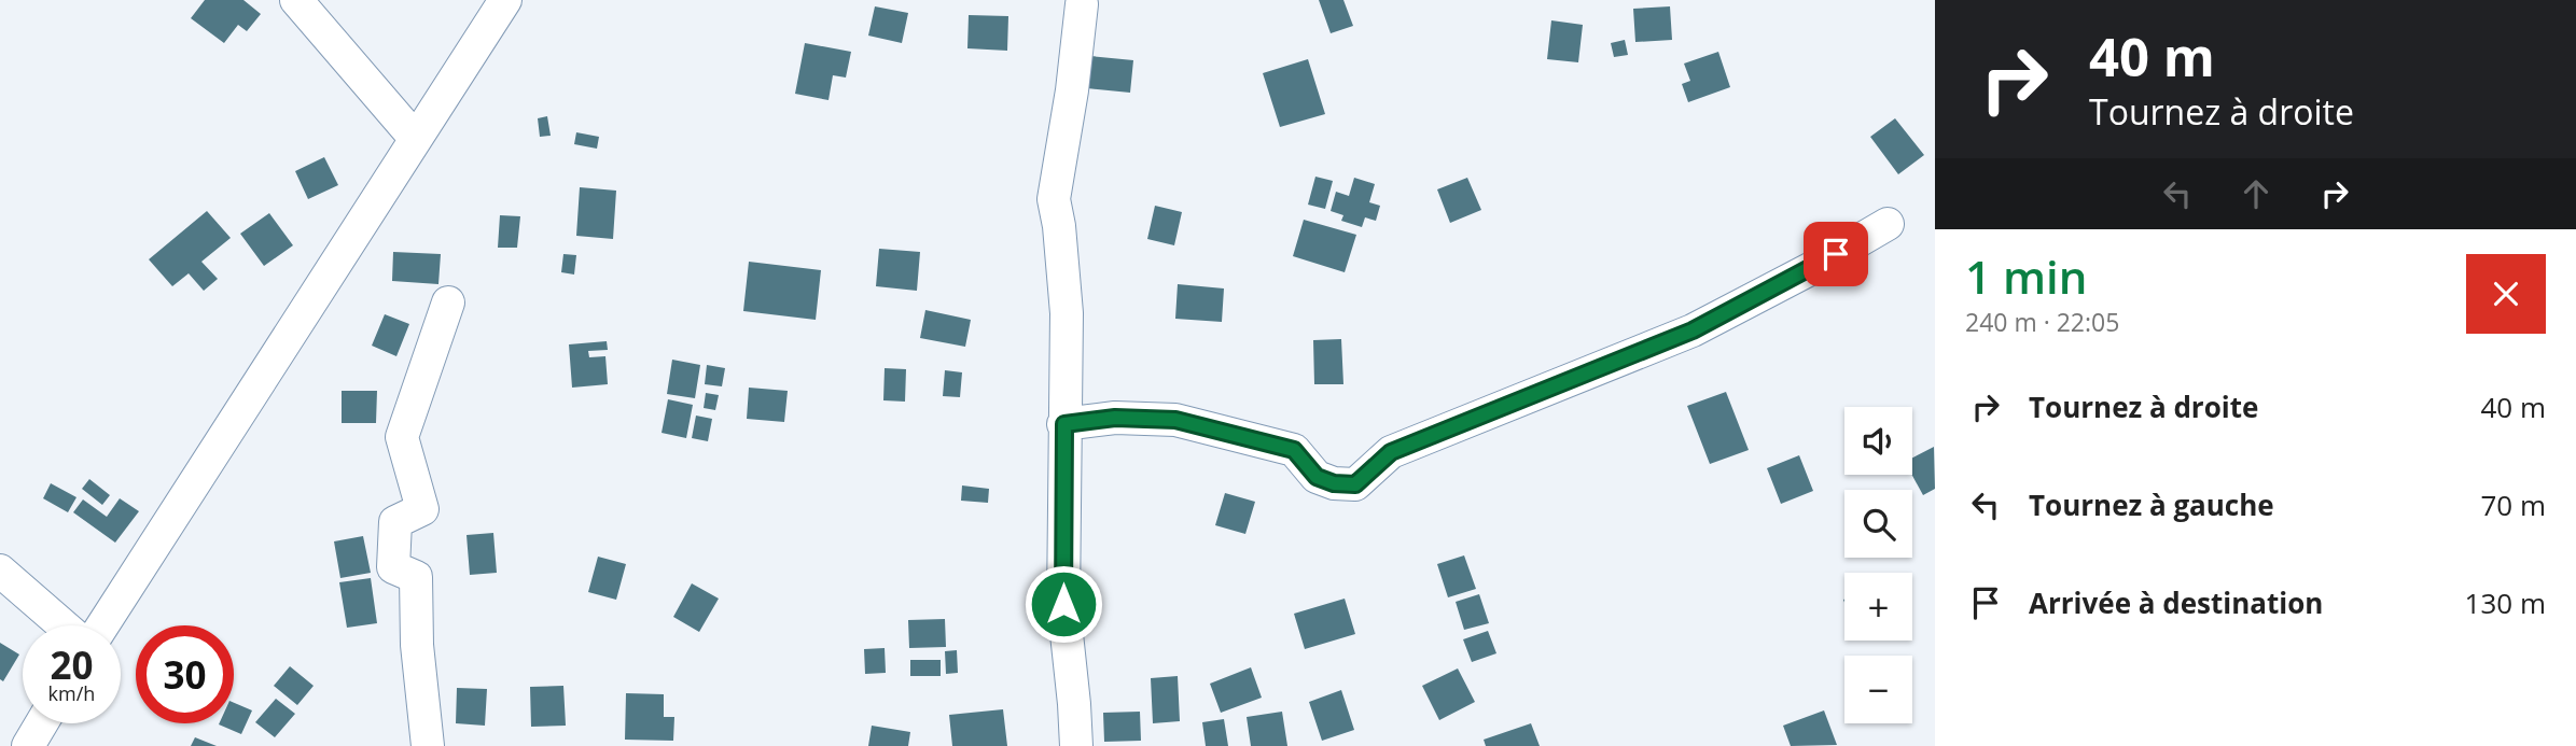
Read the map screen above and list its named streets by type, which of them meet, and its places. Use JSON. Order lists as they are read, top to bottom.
{
  "page": {
    "turn": ["40 m", "Tournez à droite"],
    "heading": ["1 min", "240 m · 22:05"],
    "list": [
      {
        "name": "Tournez à droite",
        "value": "40 m"
      },
      {
        "name": "Tournez à gauche",
        "value": "70 m"
      },
      {
        "name": "Arrivée à destination",
        "value": "130 m"
      }
    ],
    "map_buttons": ["+", "−"],
    "speed": "20 km/h",
    "limit": "30"
  }
}
